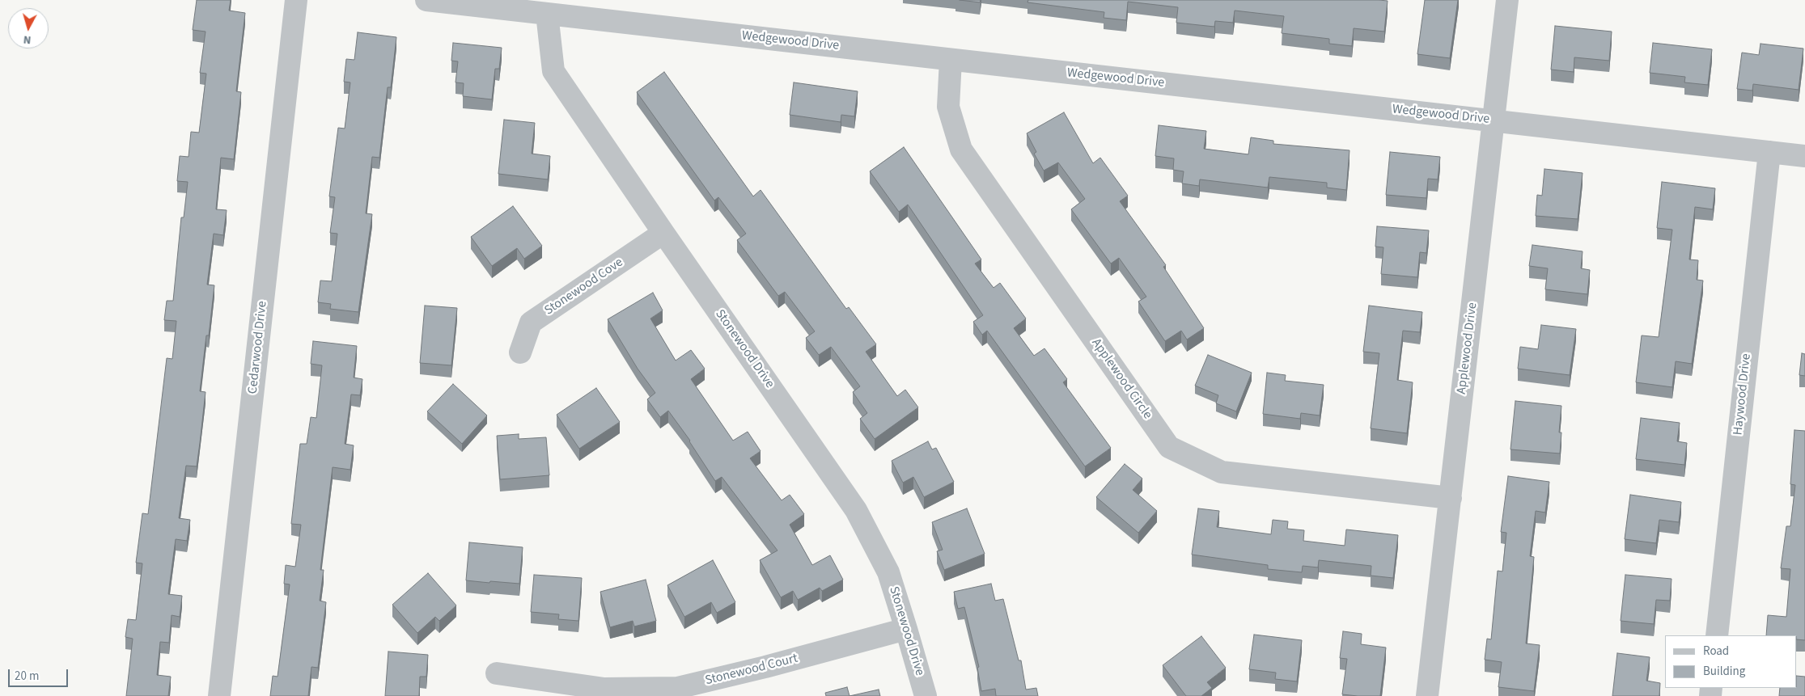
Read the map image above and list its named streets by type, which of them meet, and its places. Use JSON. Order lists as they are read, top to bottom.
{
  "streets": {
    "street": [
      "Wedgewood Drive",
      "Stonewood Cove",
      "Cedarwood Drive",
      "Applewood Drive",
      "Stonewood Drive",
      "Applewood Circle",
      "Haywood Drive",
      "Stonewood Court"
    ]
  },
  "crossings": [
    ["Wedgewood Drive", "Applewood Drive"],
    ["Wedgewood Drive", "Stonewood Drive"],
    ["Wedgewood Drive", "Applewood Circle"],
    ["Wedgewood Drive", "Haywood Drive"],
    ["Stonewood Cove", "Stonewood Drive"],
    ["Applewood Drive", "Applewood Circle"],
    ["Stonewood Drive", "Stonewood Court"]
  ],
  "legend": ["Road", "Building"],
  "scale_bar": "20 m",
  "north": "bottom"
}
